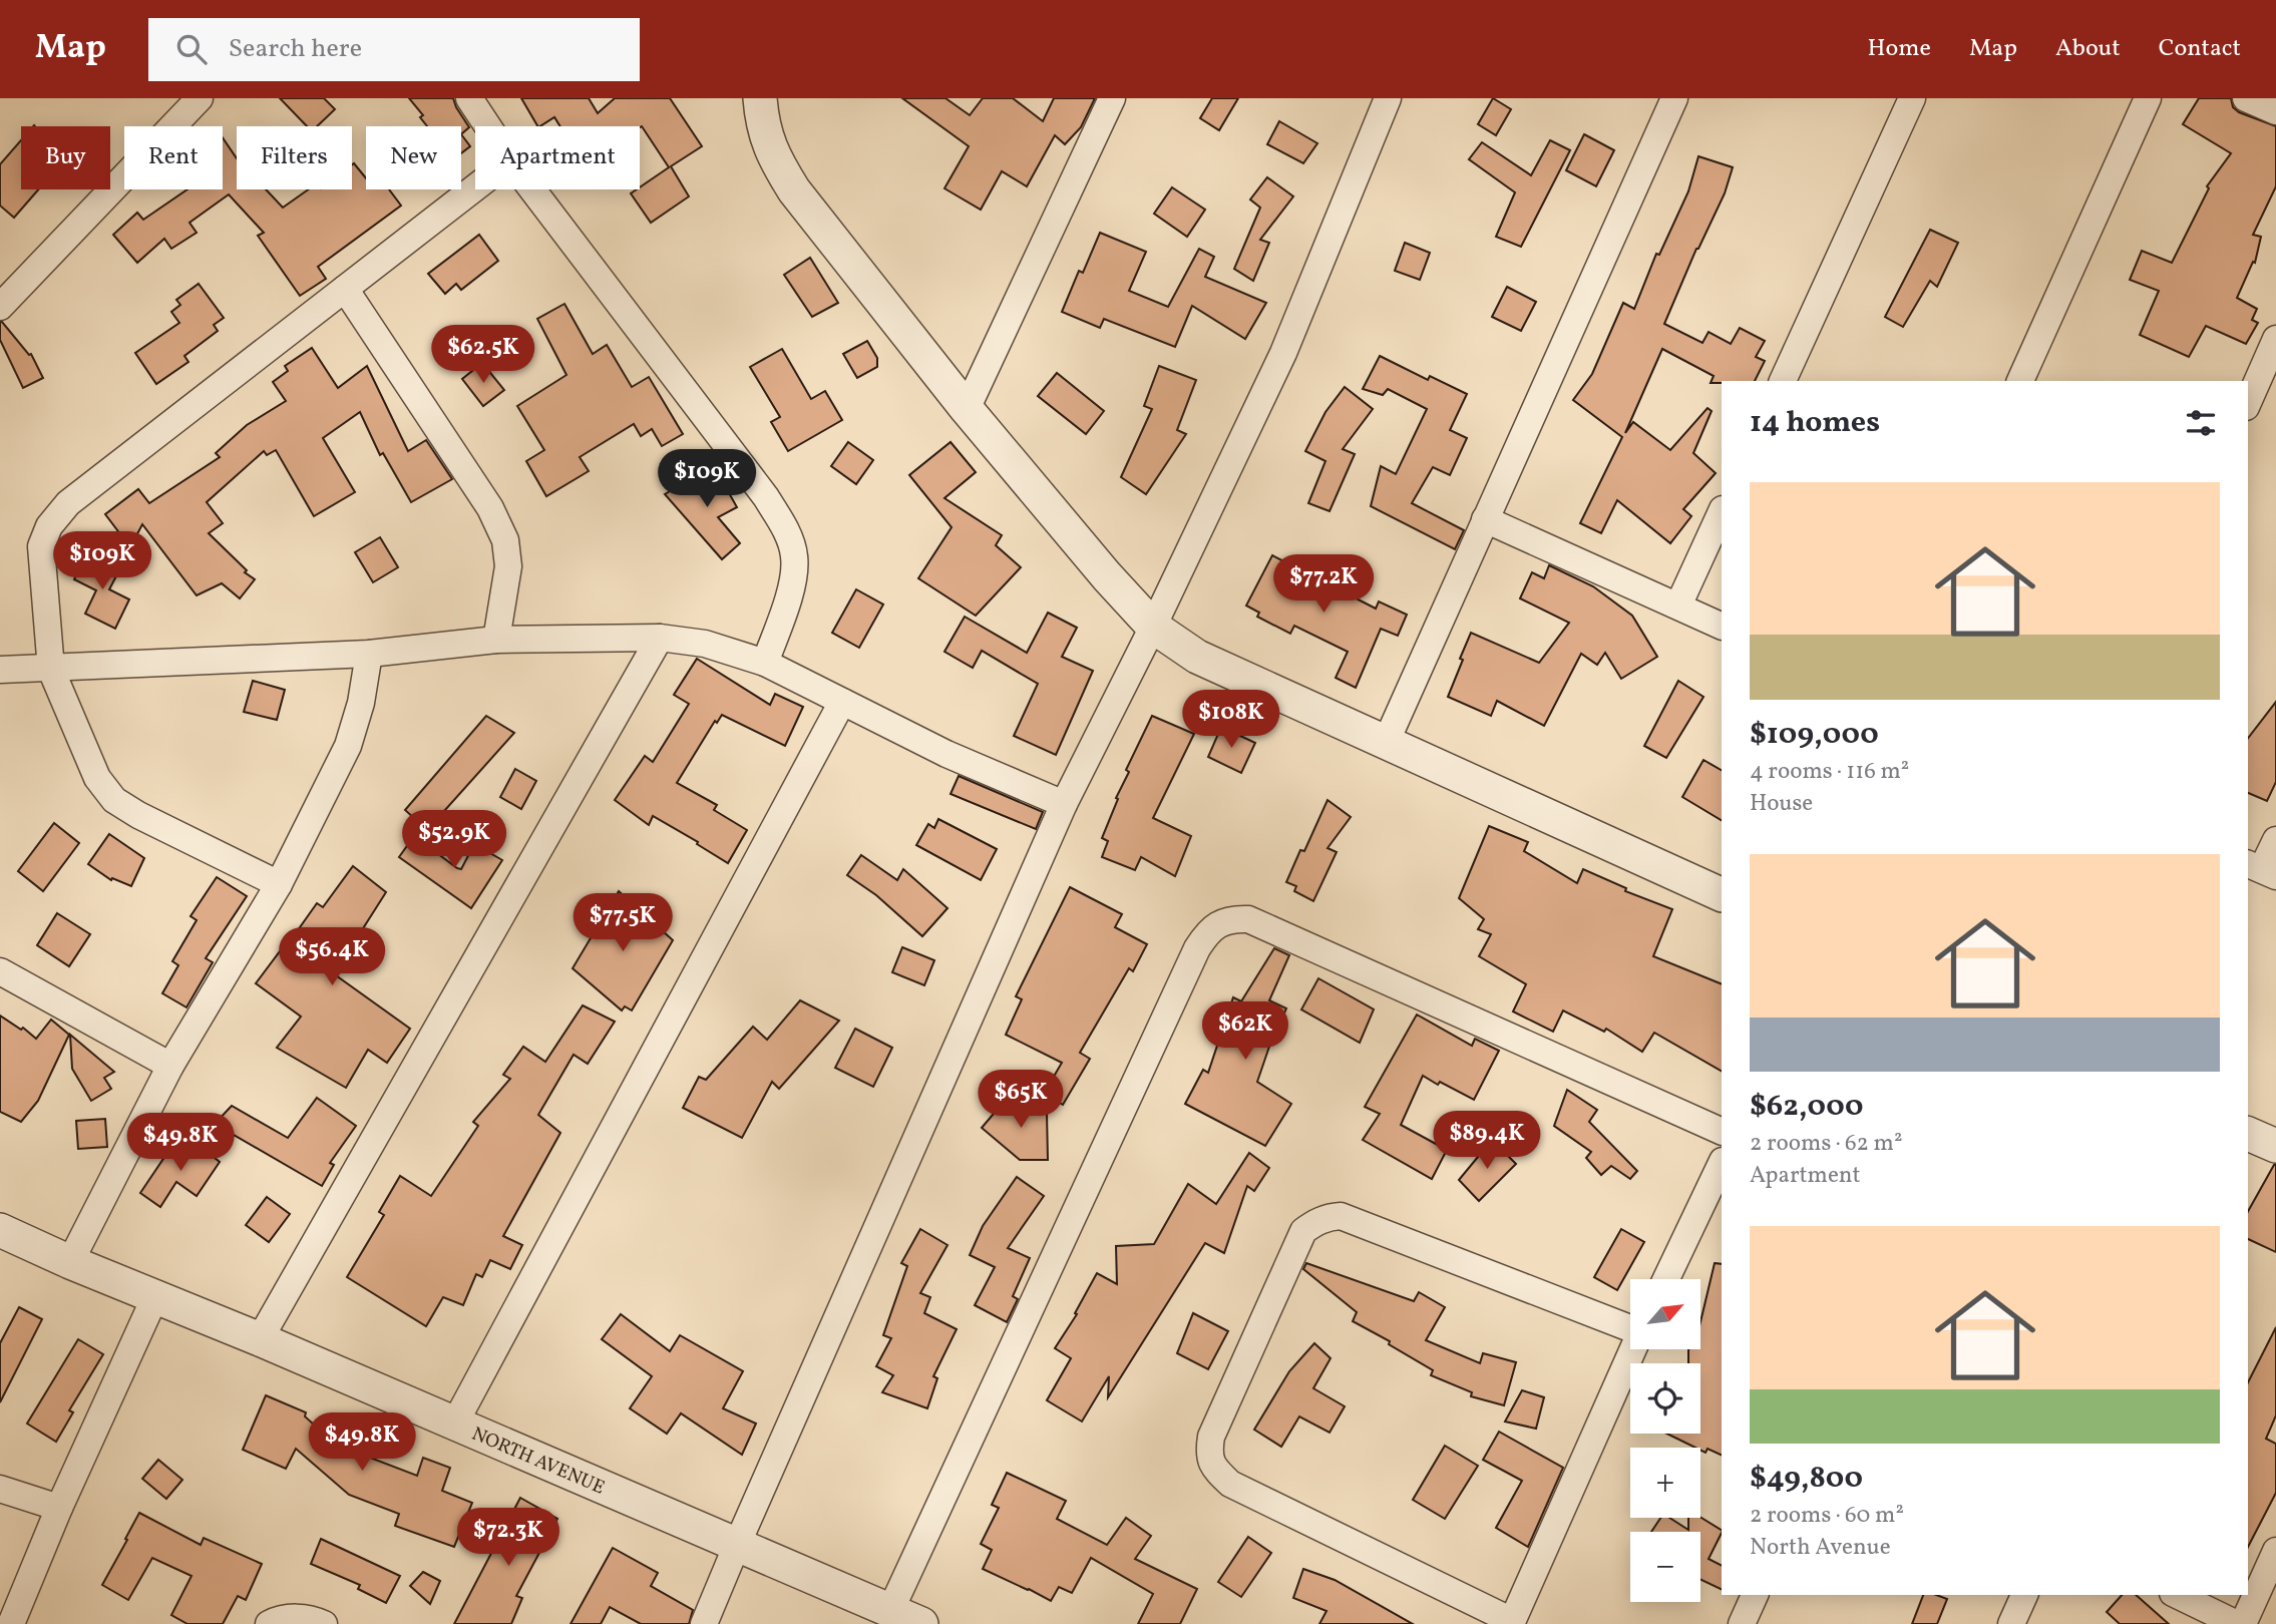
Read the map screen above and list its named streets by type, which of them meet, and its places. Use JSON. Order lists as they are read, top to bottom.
{
  "streets": {
    "street": ["NORTH AVENUE"]
  },
  "north": "top right",
  "page": {
    "header": "Map",
    "search": "Search here",
    "nav": [
      "Home",
      "Map",
      "About",
      "Contact"
    ],
    "chip": [
      "Buy",
      "Rent",
      "Filters",
      "New",
      "Apartment"
    ],
    "price": [
      "$62.5K",
      "$109K",
      "$109K",
      "$77.2K",
      "$108K",
      "$52.9K",
      "$77.5K",
      "$56.4K",
      "$62K",
      "$65K",
      "$89.4K",
      "$49.8K",
      "$49.8K",
      "$72.3K"
    ],
    "heading": "14 homes",
    "list": [
      {
        "name": "$109,000",
        "note": "4 rooms · 116 m² · House"
      },
      {
        "name": "$62,000",
        "note": "2 rooms · 62 m² · Apartment"
      },
      {
        "name": "$49,800",
        "note": "2 rooms · 60 m² · North Avenue"
      }
    ],
    "map_buttons": ["+", "−"]
  }
}
